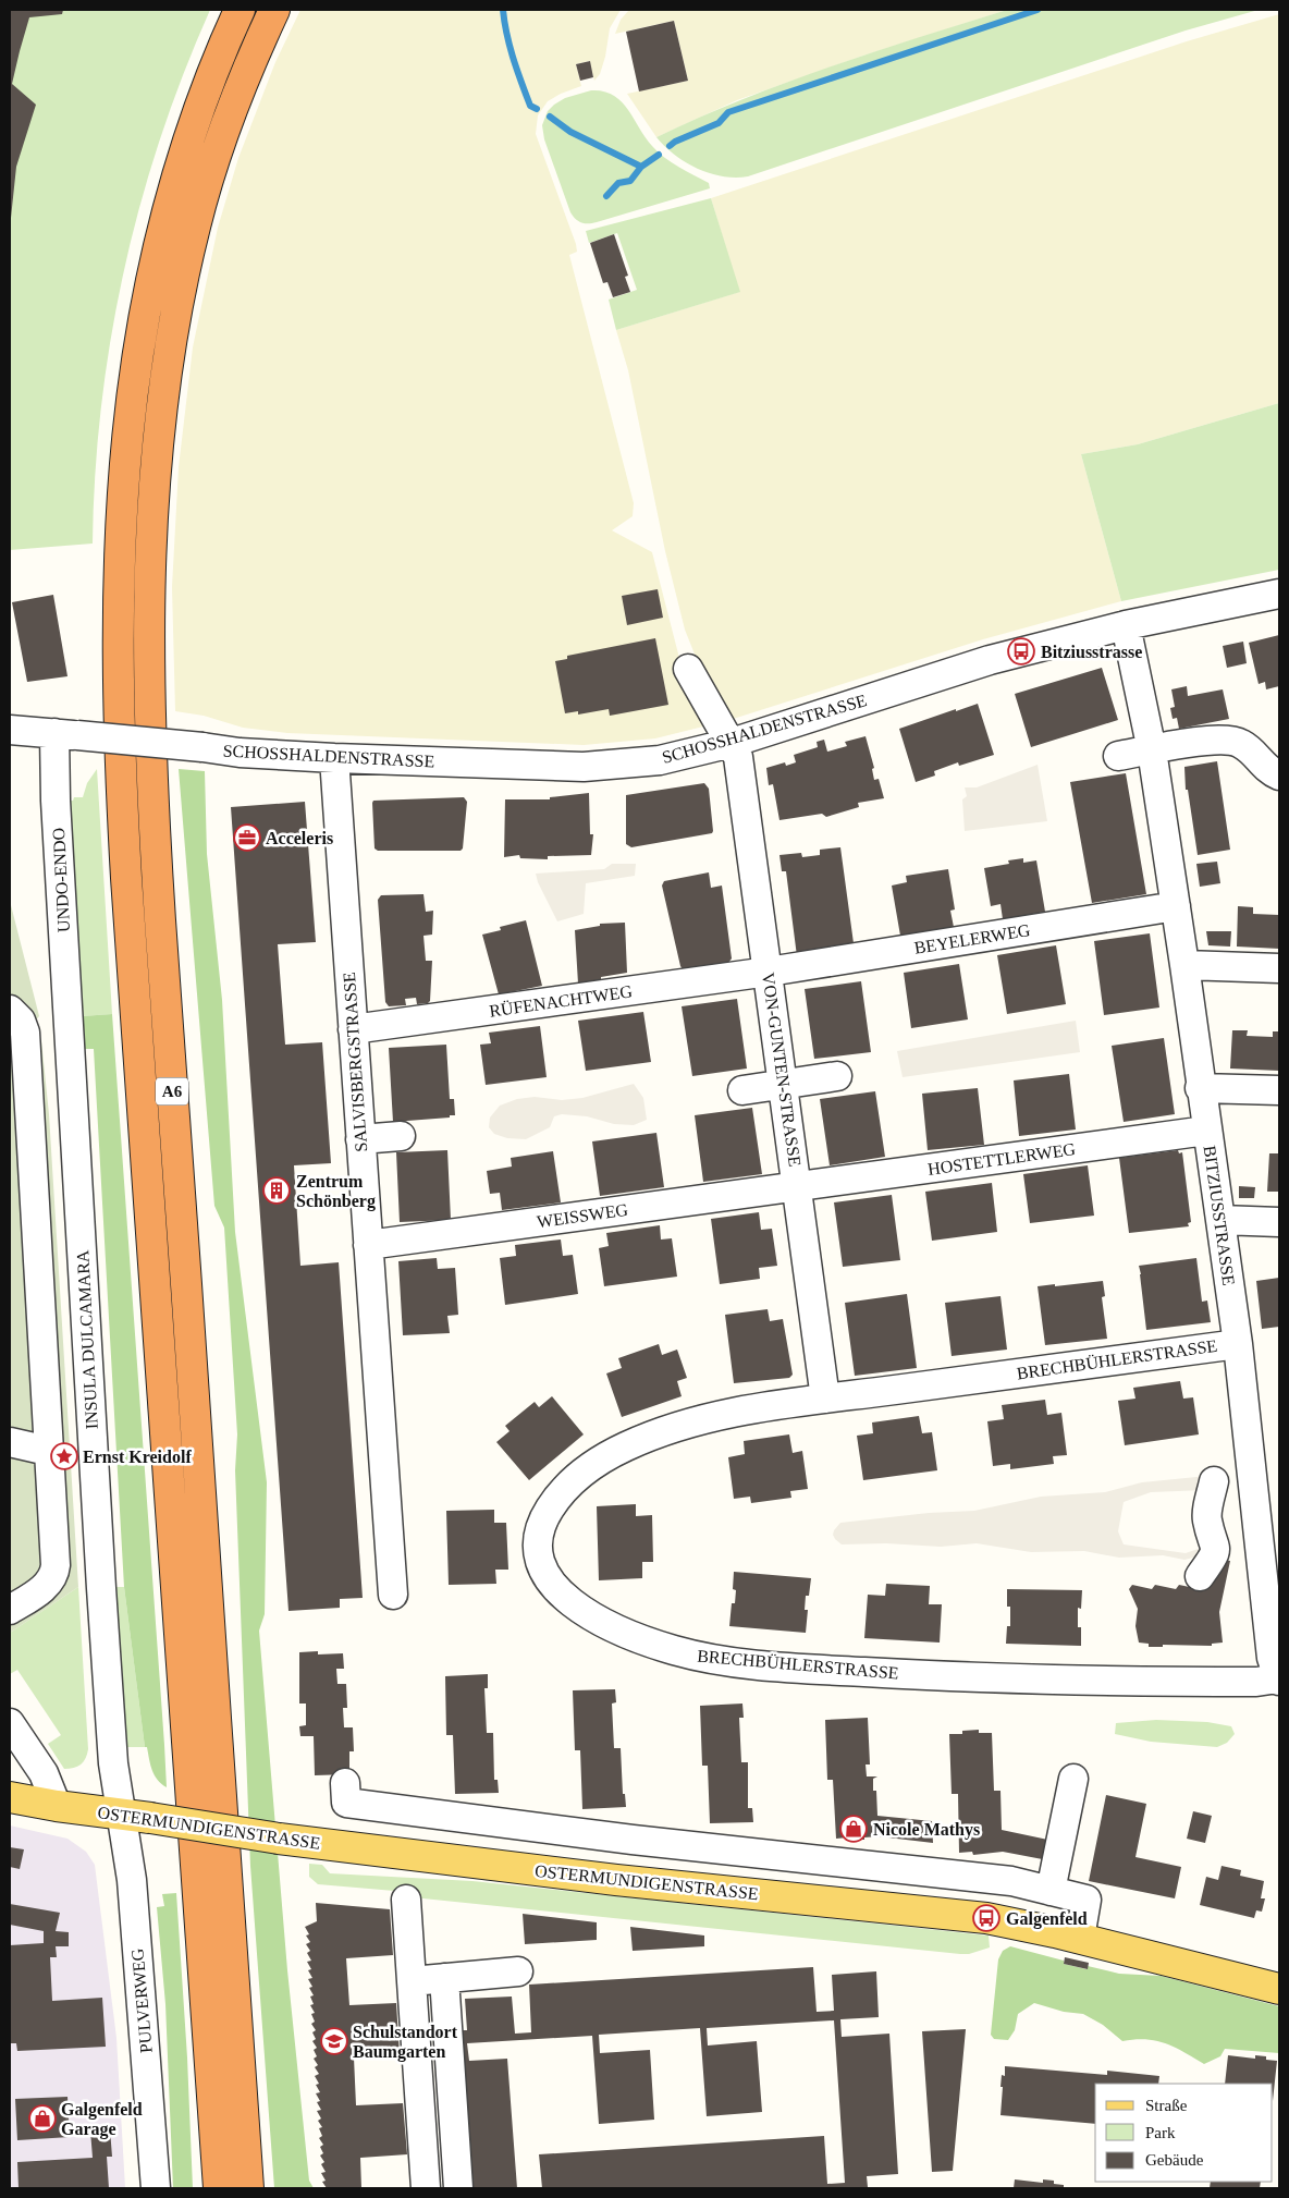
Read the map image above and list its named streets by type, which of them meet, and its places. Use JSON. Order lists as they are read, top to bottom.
{
  "streets": {
    "highway": ["A6"],
    "main road": ["OSTERMUNDIGENSTRASSE"],
    "street": [
      "SCHOSSHALDENSTRASSE",
      "UNDO-ENDO",
      "BEYELERWEG",
      "RÜFENACHTWEG",
      "SALVISBERGSTRASSE",
      "VON-GUNTEN-STRASSE",
      "HOSTETTLERWEG",
      "WEISSWEG",
      "BITZIUSSTRASSE",
      "INSULA DULCAMARA",
      "BRECHBÜHLERSTRASSE",
      "PULVERWEG"
    ]
  },
  "crossings": [
    ["SCHOSSHALDENSTRASSE", "UNDO-ENDO"],
    ["SCHOSSHALDENSTRASSE", "SALVISBERGSTRASSE"],
    ["SCHOSSHALDENSTRASSE", "VON-GUNTEN-STRASSE"],
    ["SCHOSSHALDENSTRASSE", "BITZIUSSTRASSE"],
    ["UNDO-ENDO", "INSULA DULCAMARA"],
    ["BEYELERWEG", "RÜFENACHTWEG"],
    ["BEYELERWEG", "VON-GUNTEN-STRASSE"],
    ["BEYELERWEG", "BITZIUSSTRASSE"],
    ["RÜFENACHTWEG", "SALVISBERGSTRASSE"],
    ["RÜFENACHTWEG", "VON-GUNTEN-STRASSE"],
    ["SALVISBERGSTRASSE", "WEISSWEG"],
    ["VON-GUNTEN-STRASSE", "HOSTETTLERWEG"],
    ["VON-GUNTEN-STRASSE", "WEISSWEG"],
    ["VON-GUNTEN-STRASSE", "BRECHBÜHLERSTRASSE"],
    ["HOSTETTLERWEG", "WEISSWEG"],
    ["HOSTETTLERWEG", "BITZIUSSTRASSE"],
    ["BITZIUSSTRASSE", "BRECHBÜHLERSTRASSE"],
    ["INSULA DULCAMARA", "OSTERMUNDIGENSTRASSE"],
    ["INSULA DULCAMARA", "PULVERWEG"],
    ["OSTERMUNDIGENSTRASSE", "PULVERWEG"]
  ],
  "places": {
    "bus stop": ["Bitziusstrasse", "Galgenfeld"],
    "office": ["Acceleris"],
    "building": ["Zentrum Schönberg"],
    "place": ["Ernst Kreidolf"],
    "shop": ["Nicole Mathys", "Galgenfeld Garage"],
    "school or university": ["Schulstandort Baumgarten"]
  },
  "legend": ["Straße", "Park", "Gebäude"]
}
